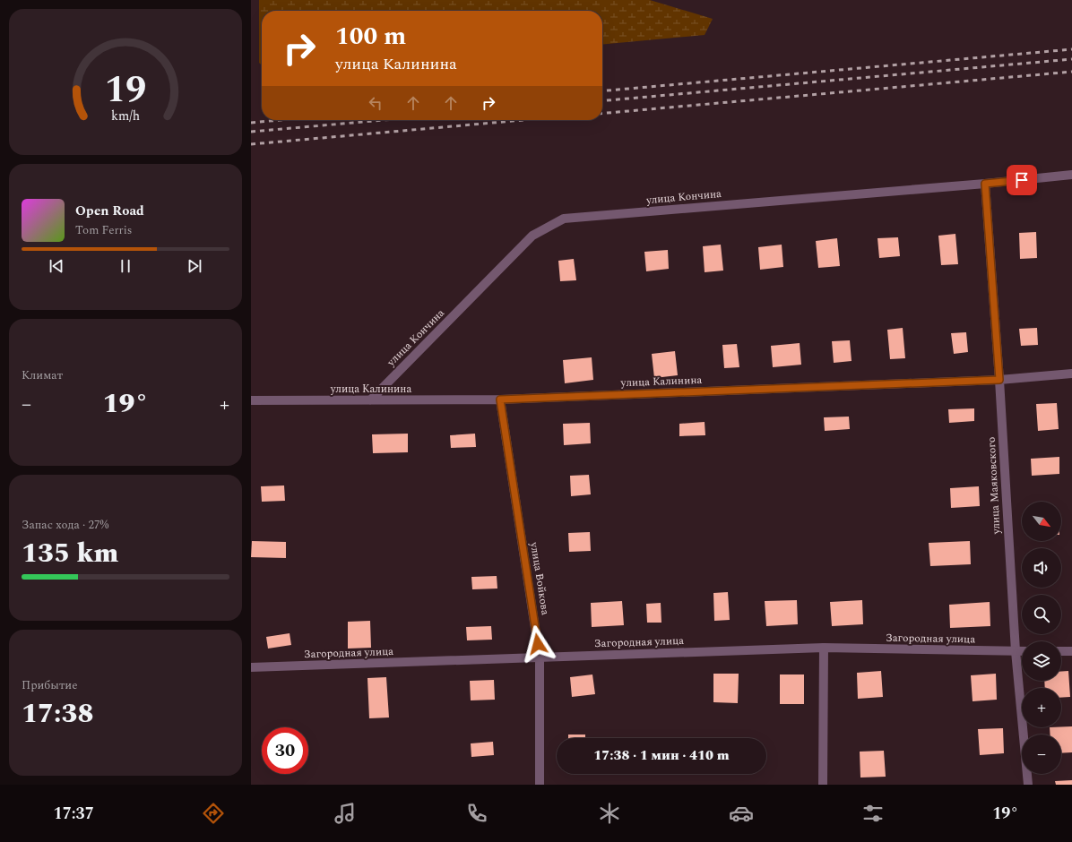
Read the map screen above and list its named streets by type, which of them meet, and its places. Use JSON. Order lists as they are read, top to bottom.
{
  "streets": {
    "street": [
      "улица Кончина",
      "улица Калинина",
      "улица Маяковского",
      "улица Войкова",
      "Загородная улица"
    ]
  },
  "crossings": [
    ["улица Кончина", "улица Калинина"],
    ["улица Кончина", "улица Маяковского"],
    ["улица Калинина", "улица Маяковского"],
    ["улица Калинина", "улица Войкова"],
    ["улица Маяковского", "Загородная улица"],
    ["улица Войкова", "Загородная улица"]
  ],
  "north": "bottom right",
  "page": {
    "turn": ["100 m", "улица Калинина"],
    "song": ["Open Road", "Tom Ferris"],
    "tile": [
      "Климат",
      ["Запас хода · 27%", "135 km"],
      ["Прибытие", "17:38"]
    ],
    "heat": ["−", "19°", "+"],
    "map_buttons": ["+", "−"],
    "limit": "30",
    "trip": "17:38 · 1 мин · 410 m",
    "tabs": ["17:37", "19°"],
    "gauge": ["19", "km/h"]
  }
}
